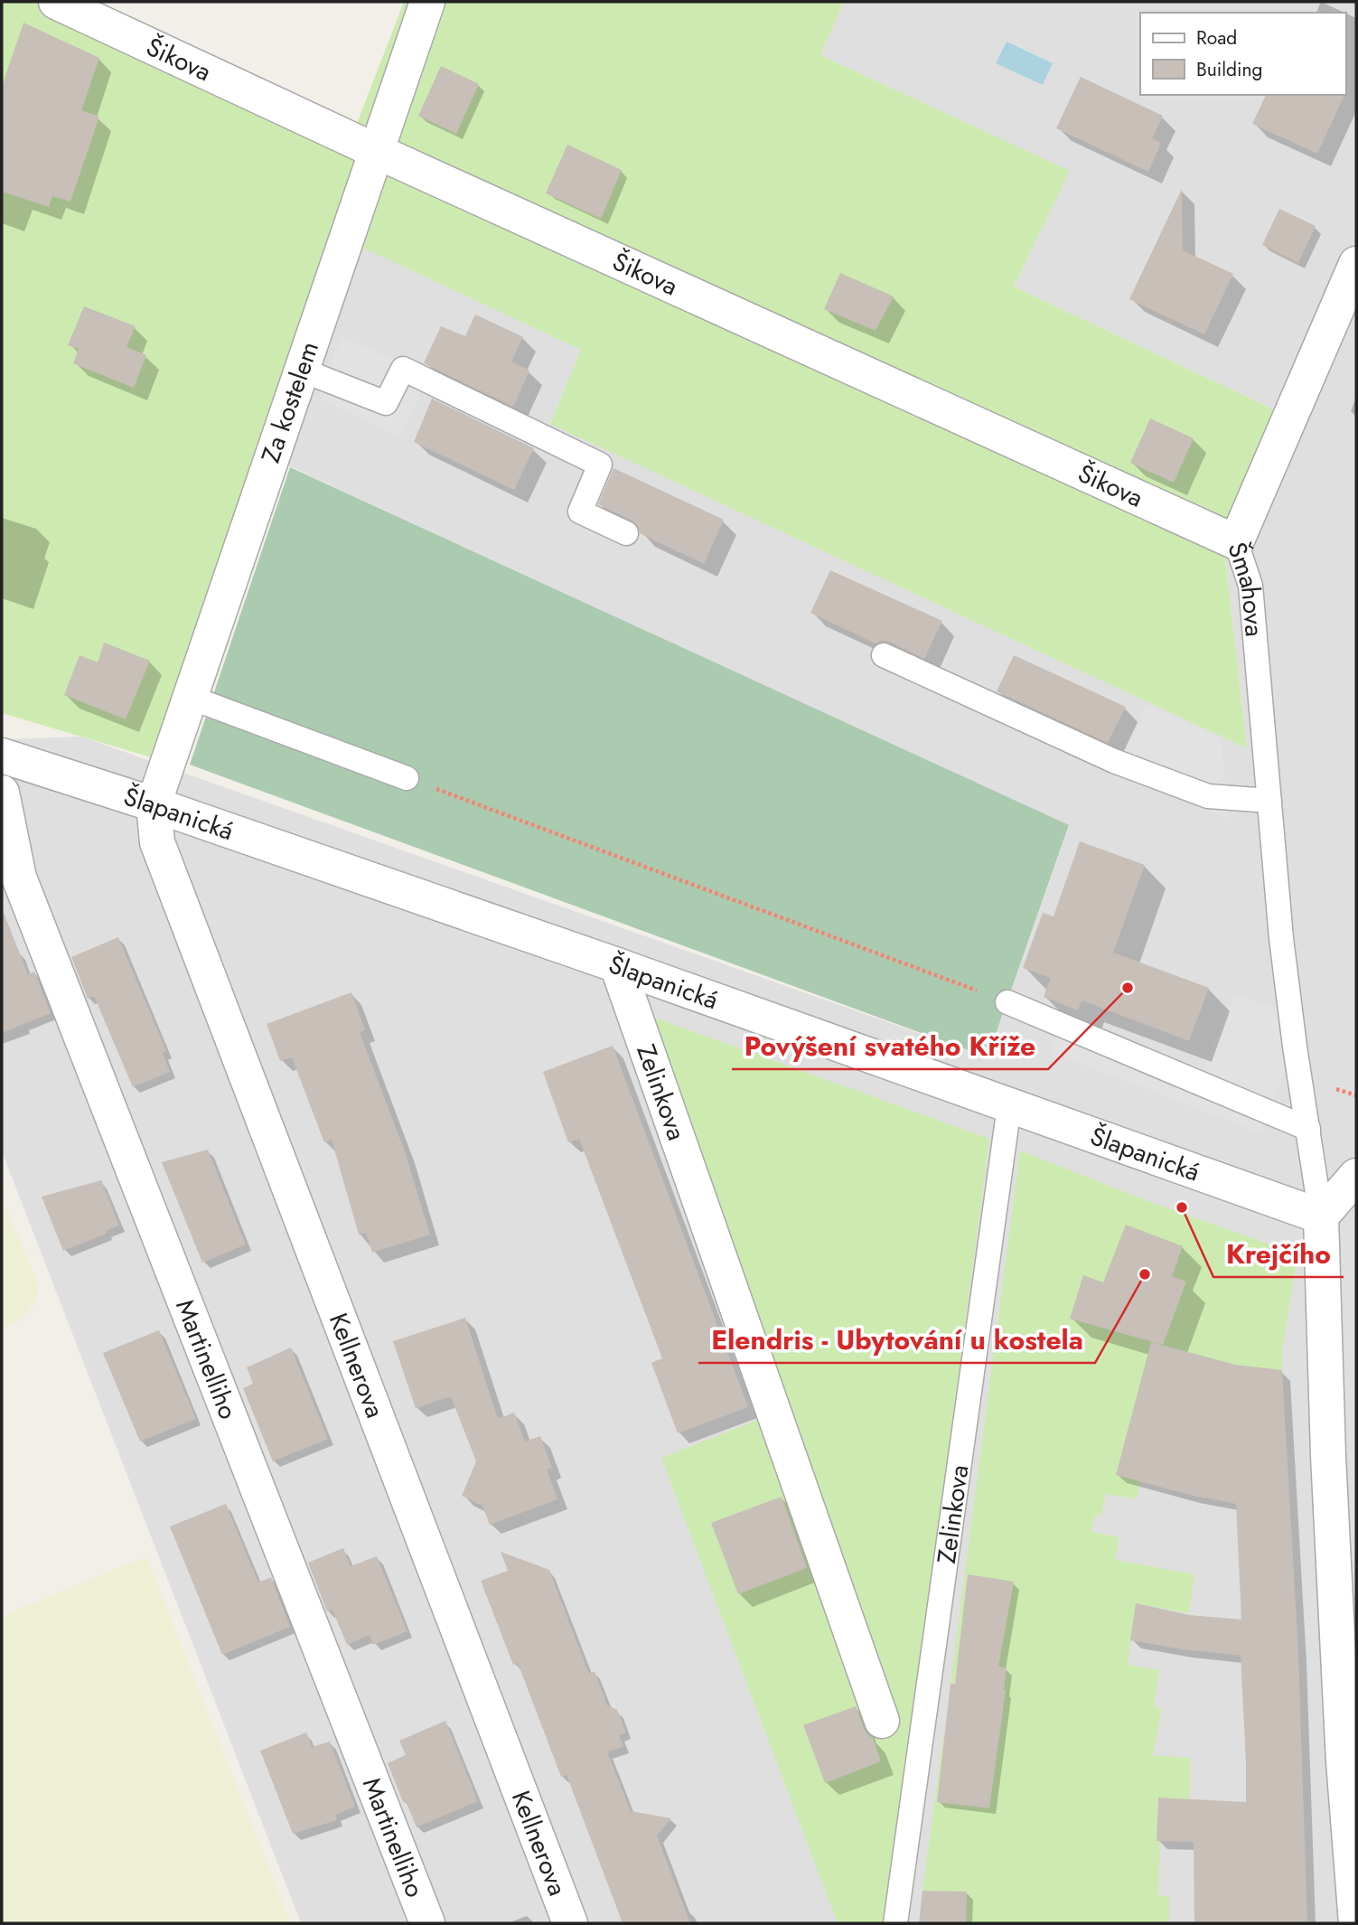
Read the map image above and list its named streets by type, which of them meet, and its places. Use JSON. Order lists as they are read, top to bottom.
{
  "streets": {
    "street": [
      "Šikova",
      "Za kostelem",
      "Šmahova",
      "Šlapanická",
      "Zelinkova",
      "Martinelliho",
      "Kellnerova"
    ]
  },
  "crossings": [
    ["Šikova", "Za kostelem"],
    ["Šikova", "Šmahova"],
    ["Za kostelem", "Šlapanická"],
    ["Za kostelem", "Kellnerova"],
    ["Šmahova", "Šlapanická"],
    ["Šlapanická", "Zelinkova"],
    ["Šlapanická", "Kellnerova"]
  ],
  "places": ["Povýšení svatého Kříže", "Krejčího", "Elendris - Ubytování u kostela"],
  "legend": ["Road", "Building"]
}
